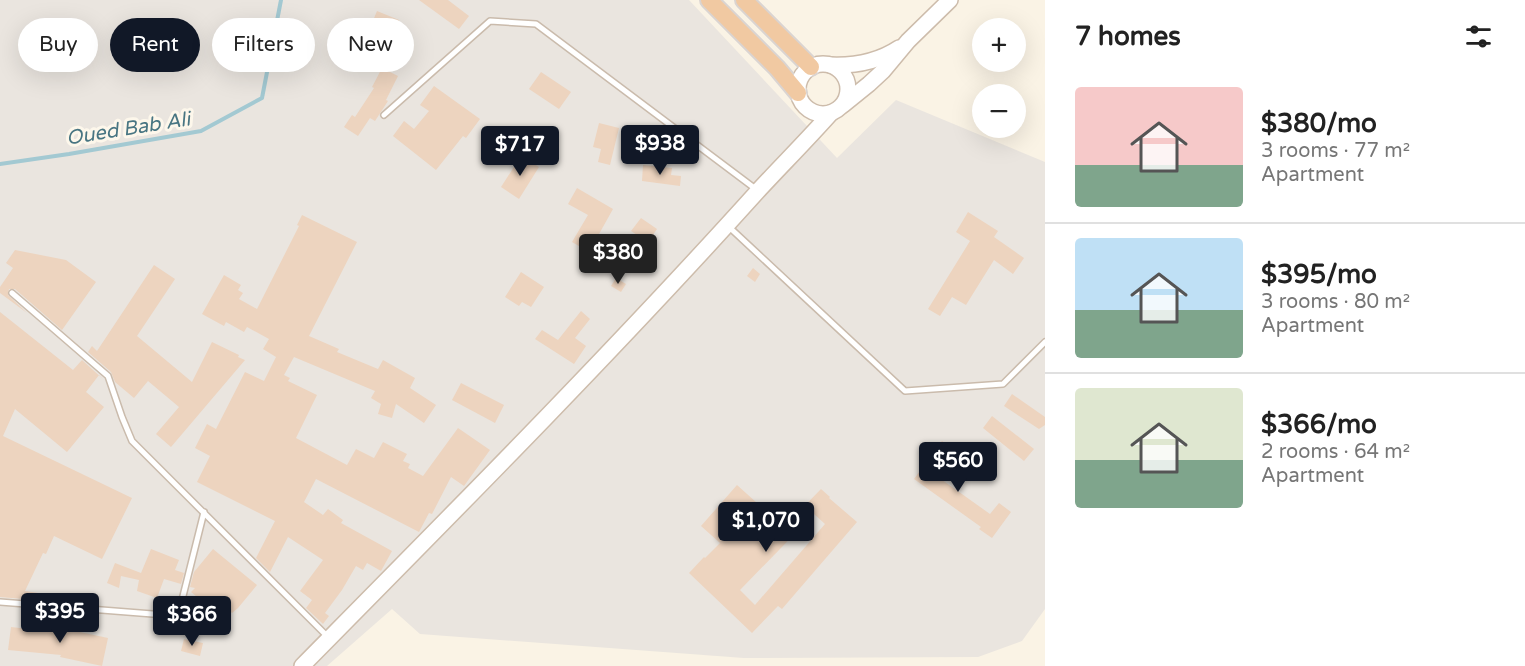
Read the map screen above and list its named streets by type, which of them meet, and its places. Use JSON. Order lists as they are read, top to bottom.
{
  "water": ["Oued Bab Ali"],
  "page": {
    "heading": "7 homes",
    "map_buttons": ["+", "−"],
    "chip": [
      "Buy",
      "Rent",
      "Filters",
      "New"
    ],
    "list": [
      {
        "name": "$380/mo",
        "note": "3 rooms · 77 m² · Apartment"
      },
      {
        "name": "$395/mo",
        "note": "3 rooms · 80 m² · Apartment"
      },
      {
        "name": "$366/mo",
        "note": "2 rooms · 64 m² · Apartment"
      }
    ],
    "price": [
      "$938",
      "$717",
      "$380",
      "$560",
      "$1,070",
      "$395",
      "$366"
    ]
  }
}
